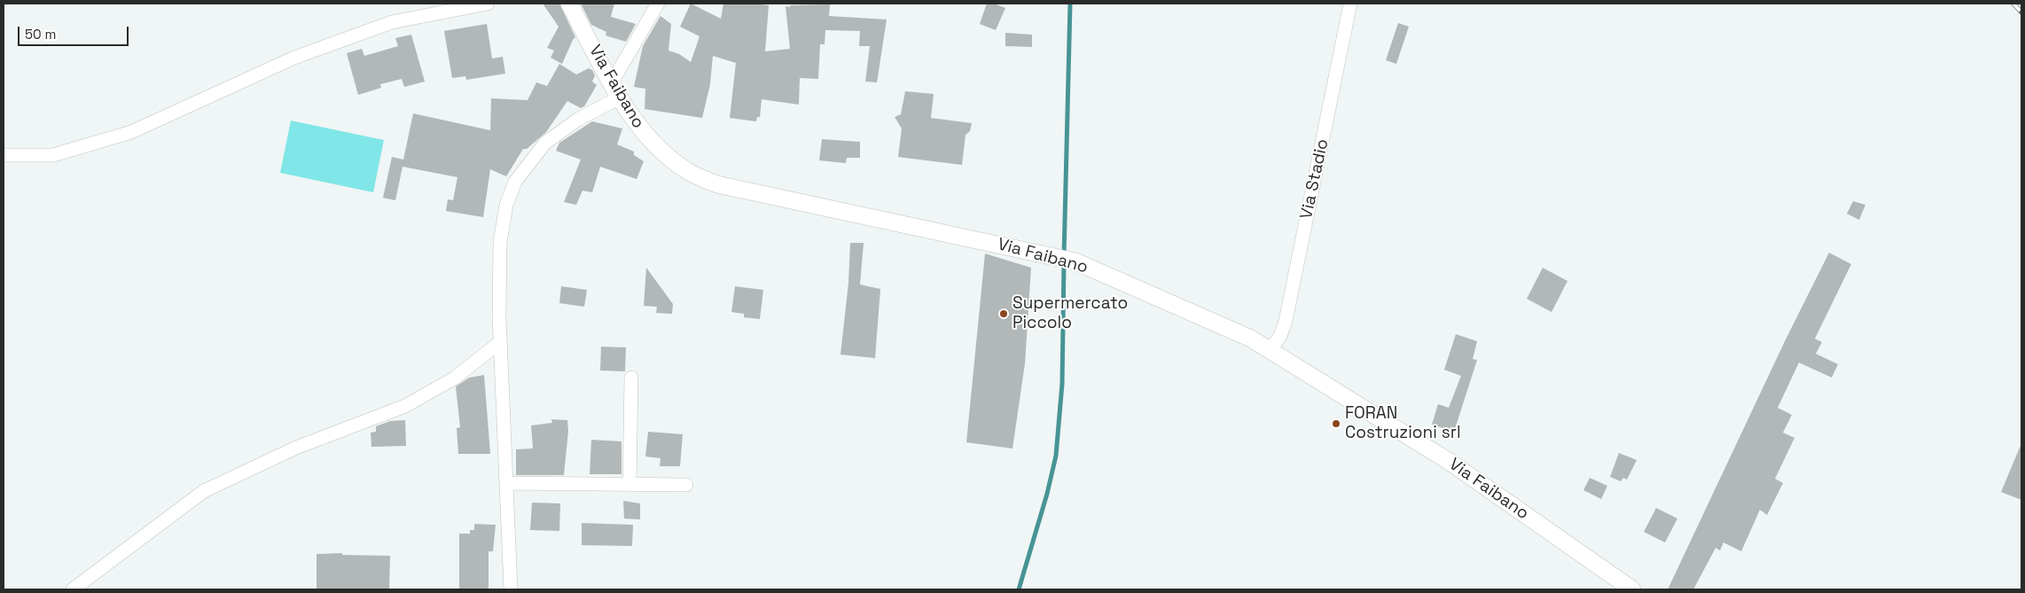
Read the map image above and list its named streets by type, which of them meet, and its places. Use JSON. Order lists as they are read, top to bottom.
{
  "streets": {
    "street": ["Via Faibano", "Via Stadio"]
  },
  "crossings": [
    ["Via Faibano", "Via Stadio"]
  ],
  "places": ["Supermercato Piccolo", "FORAN Costruzioni srl"],
  "scale_bar": "50 m"
}
